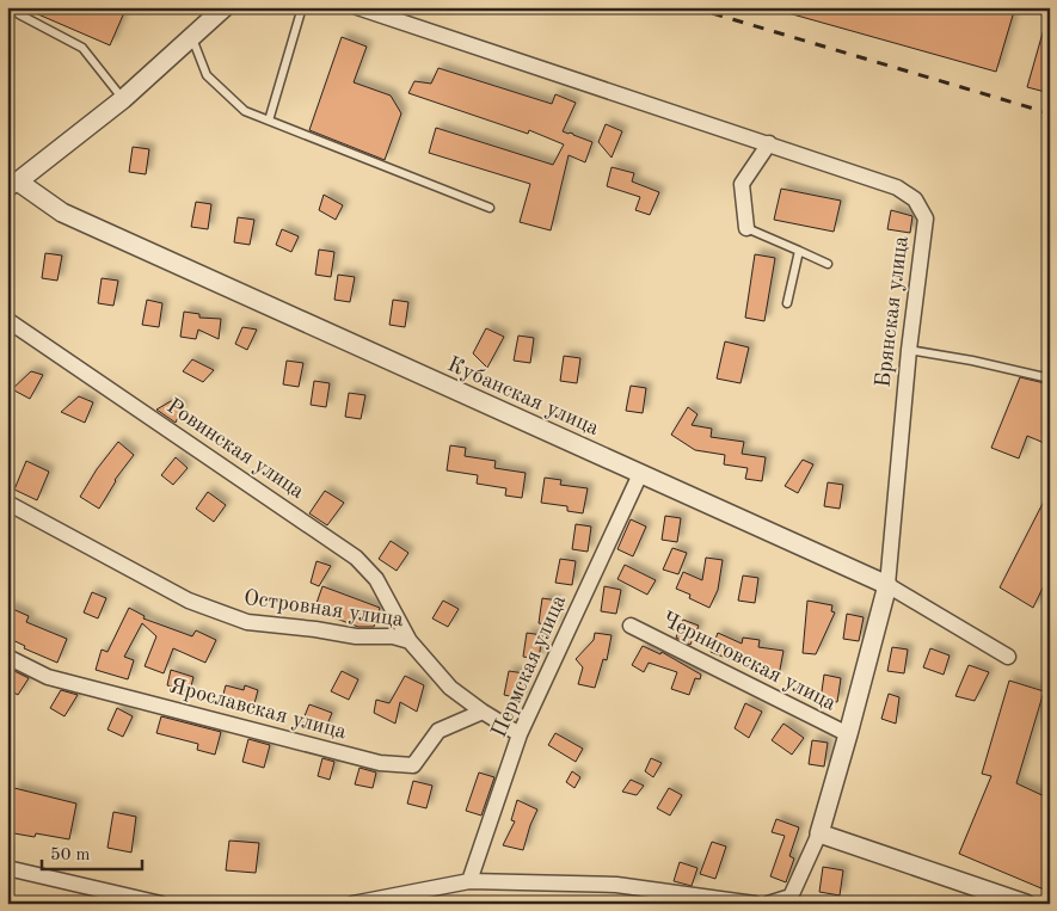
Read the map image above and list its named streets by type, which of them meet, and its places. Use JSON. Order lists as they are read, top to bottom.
{
  "streets": {
    "street": [
      "Брянская улица",
      "Кубанская улица",
      "Ровинская улица",
      "Островная улица",
      "Черниговская улица",
      "Пермская улица",
      "Ярославская улица"
    ]
  },
  "crossings": [
    ["Брянская улица", "Кубанская улица"],
    ["Брянская улица", "Черниговская улица"],
    ["Кубанская улица", "Пермская улица"],
    ["Ровинская улица", "Островная улица"],
    ["Островная улица", "Пермская улица"],
    ["Островная улица", "Ярославская улица"]
  ],
  "scale_bar": "50 m"
}
